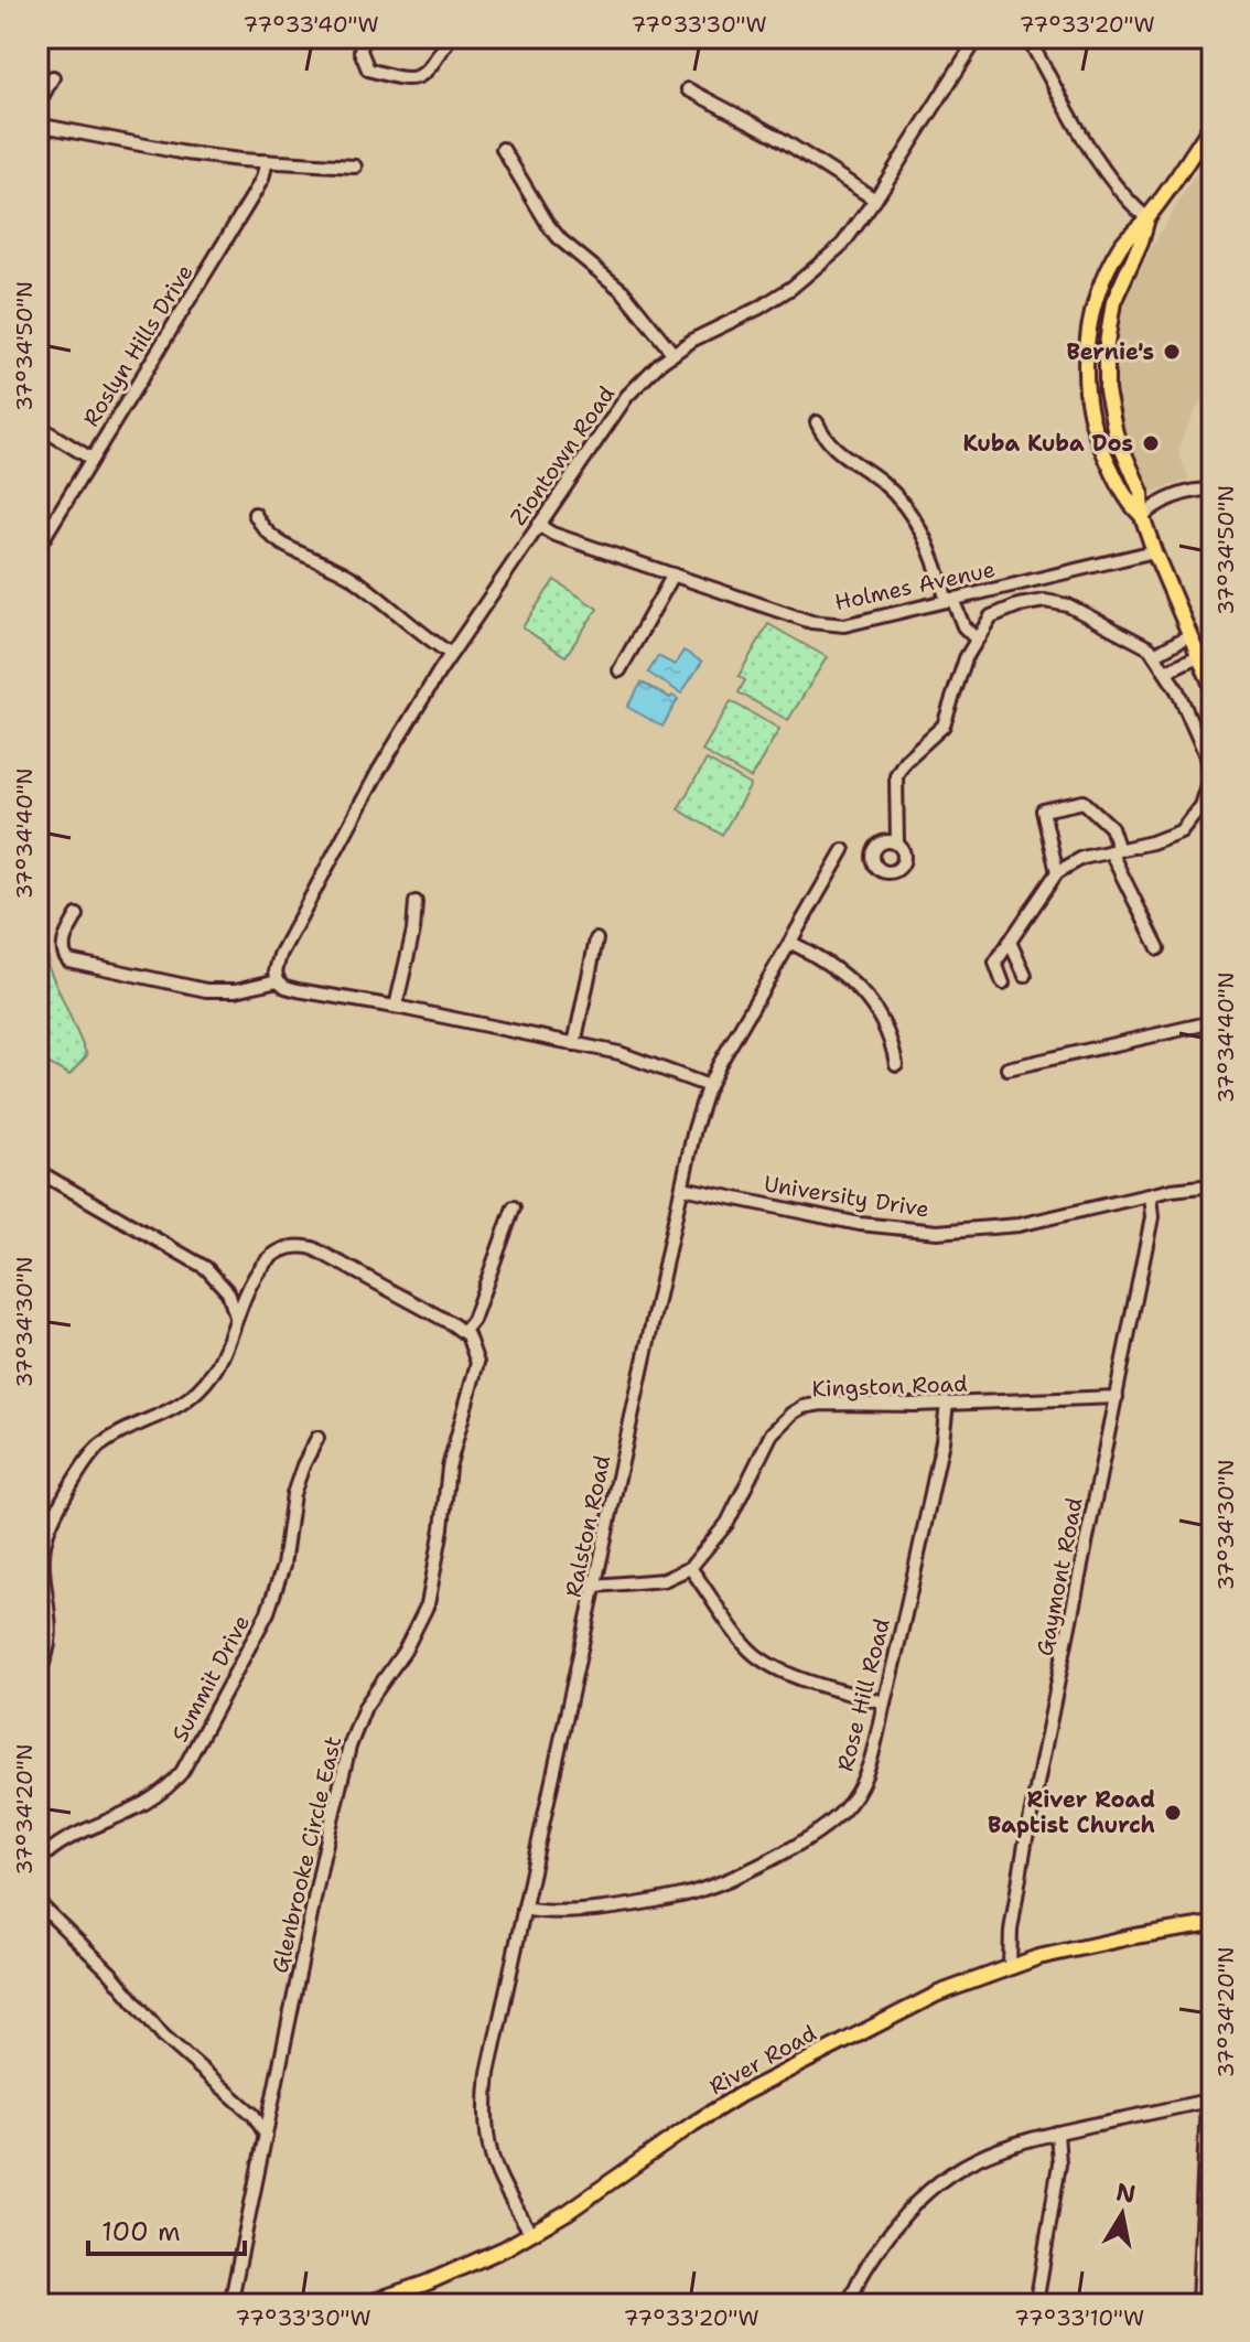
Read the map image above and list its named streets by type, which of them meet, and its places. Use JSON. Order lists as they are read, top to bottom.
{
  "streets": {
    "main road": ["River Road"],
    "street": [
      "Roslyn Hills Drive",
      "Ziontown Road",
      "Holmes Avenue",
      "University Drive",
      "Kingston Road",
      "Ralston Road",
      "Gaymont Road",
      "Summit Drive",
      "Rose Hill Road",
      "Glenbrooke Circle East"
    ]
  },
  "crossings": [
    ["Ziontown Road", "Holmes Avenue"],
    ["University Drive", "Ralston Road"],
    ["University Drive", "Gaymont Road"],
    ["Kingston Road", "Gaymont Road"],
    ["Kingston Road", "Rose Hill Road"],
    ["Ralston Road", "Rose Hill Road"],
    ["Ralston Road", "River Road"],
    ["Gaymont Road", "River Road"]
  ],
  "places": ["Bernie's", "Kuba Kuba Dos", "River Road Baptist Church"],
  "scale_bar": "100 m",
  "north": "top",
  "coordinates": [
    "77°33'40\"W",
    "77°33'30\"W",
    "77°33'20\"W",
    "37°34'50\"N",
    "37°34'40\"N",
    "37°34'30\"N",
    "37°34'20\"N",
    "77°33'10\"W"
  ]
}
